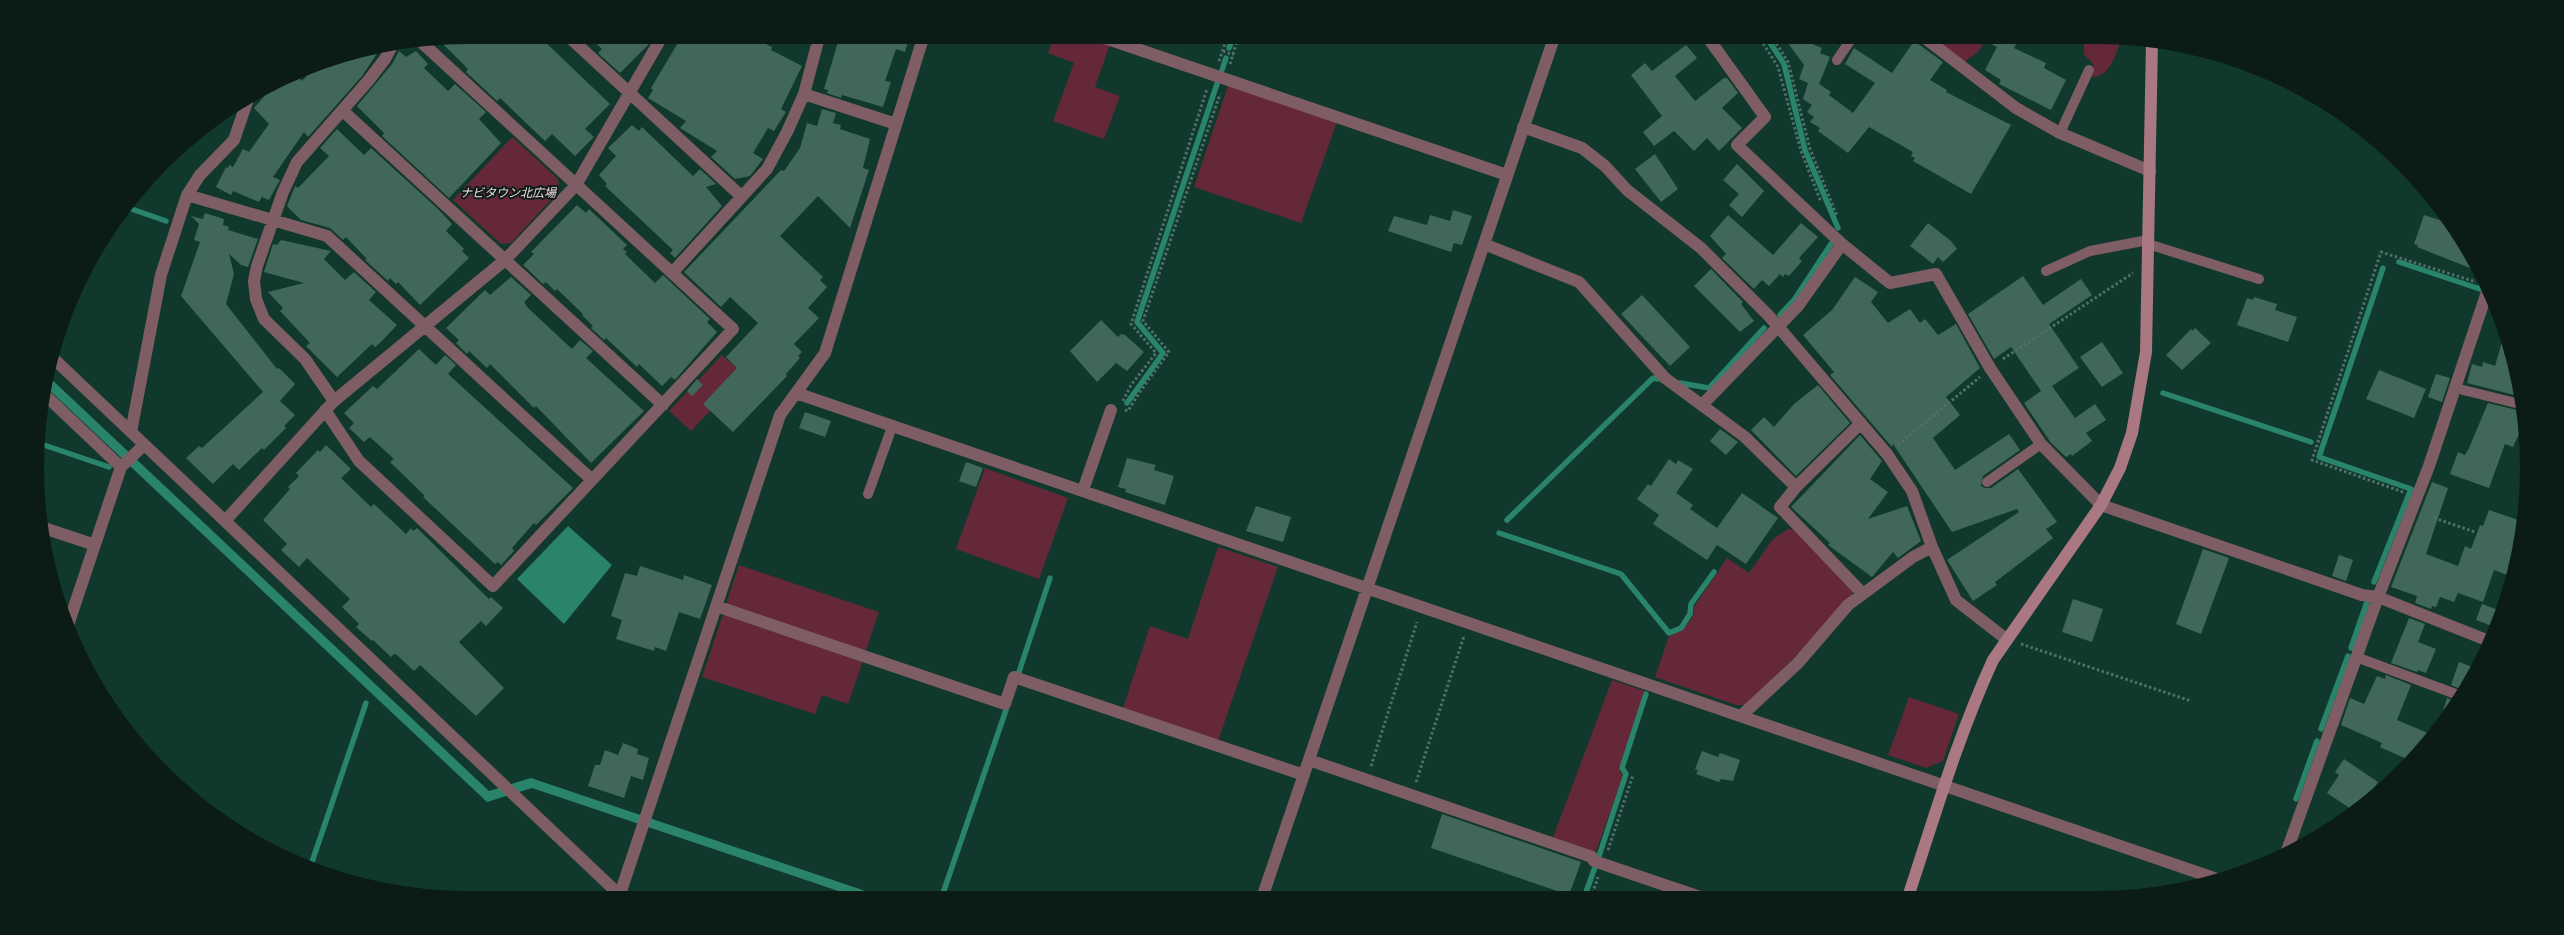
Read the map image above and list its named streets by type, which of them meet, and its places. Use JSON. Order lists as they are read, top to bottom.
{
  "parks": ["ナビタウン北広場"]
}
